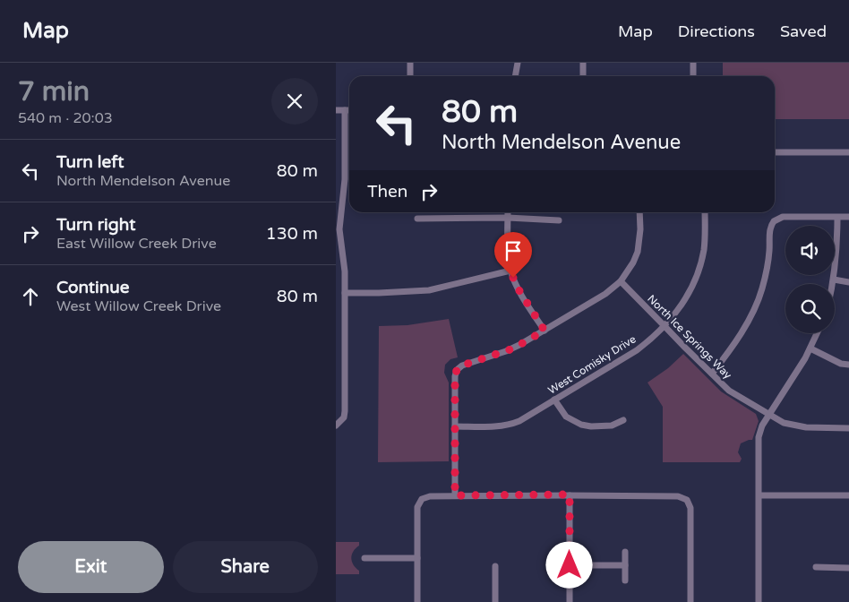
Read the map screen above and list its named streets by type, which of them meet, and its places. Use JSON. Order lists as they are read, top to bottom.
{
  "streets": {
    "street": ["North Ice Springs Way", "West Comisky Drive"]
  },
  "crossings": [
    ["North Ice Springs Way", "West Comisky Drive"]
  ],
  "page": {
    "header": "Map",
    "nav": ["Map", "Directions", "Saved"],
    "heading": ["7 min", "540 m · 20:03"],
    "turn": ["80 m", "North Mendelson Avenue"],
    "list": [
      {
        "name": "Turn left",
        "note": "North Mendelson Avenue",
        "value": "80 m"
      },
      {
        "name": "Turn right",
        "note": "East Willow Creek Drive",
        "value": "130 m"
      },
      {
        "name": "Continue",
        "note": "West Willow Creek Drive",
        "value": "80 m"
      }
    ],
    "then": "Then",
    "buttons": ["Exit", "Share"]
  }
}
